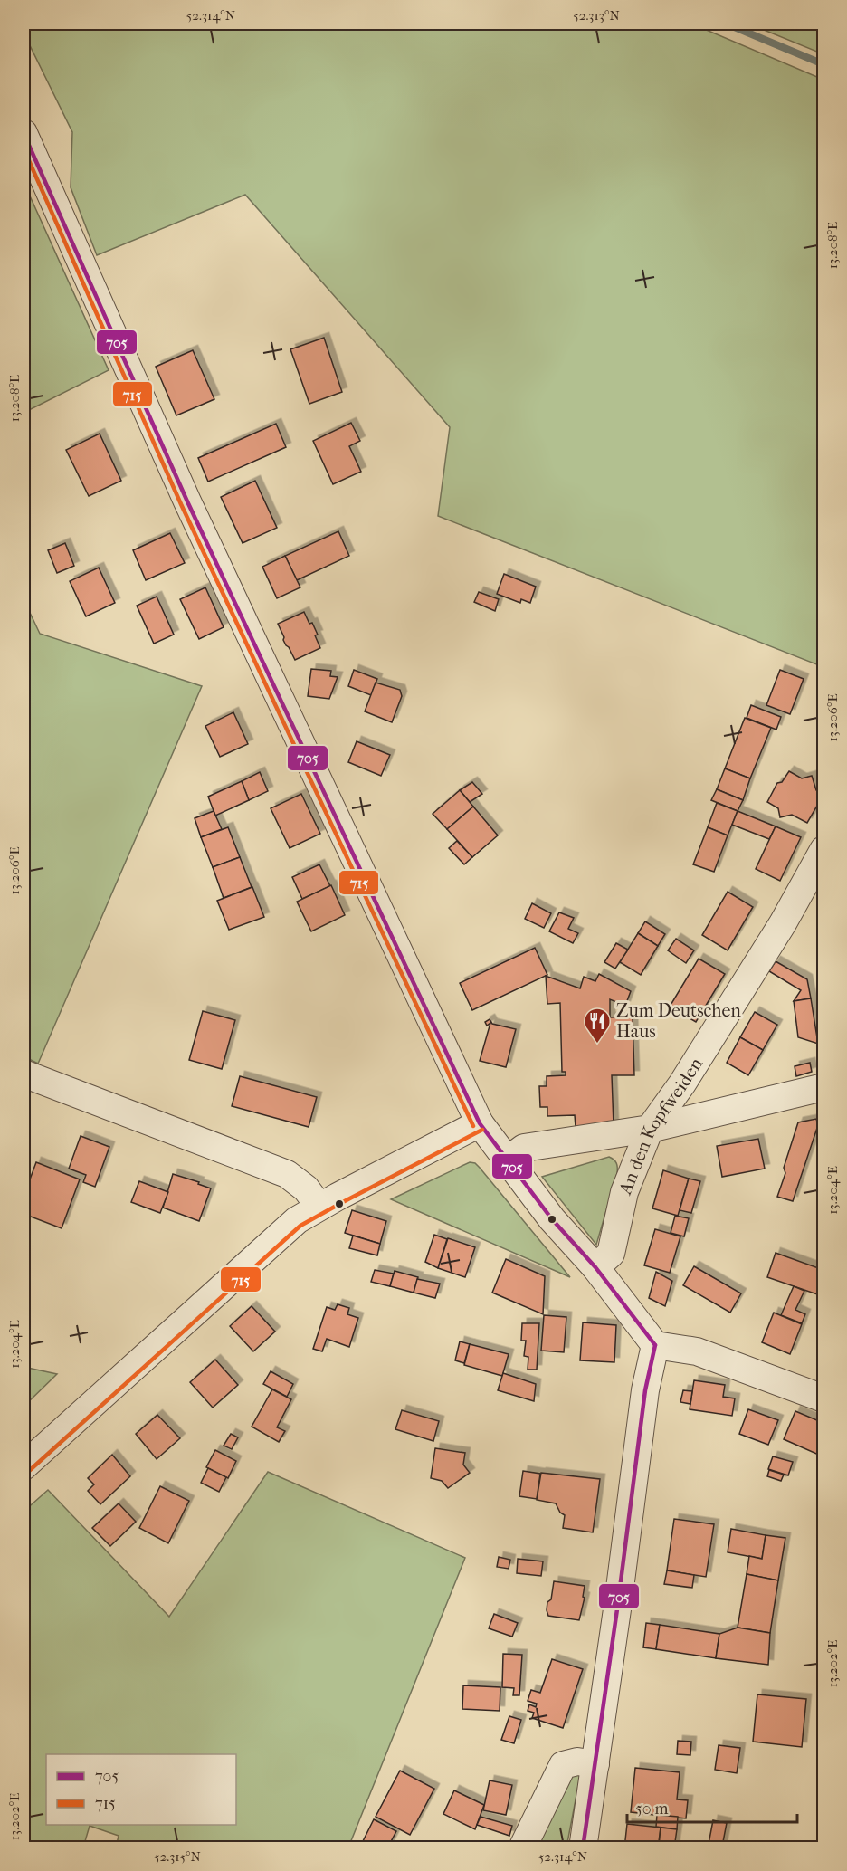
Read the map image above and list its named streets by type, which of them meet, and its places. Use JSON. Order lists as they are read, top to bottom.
{
  "streets": {
    "street": ["An den Kopfweiden"]
  },
  "places": {
    "restaurant": ["Zum Deutschen Haus"]
  },
  "lines": ["transit line 705", "transit line 715"],
  "legend": ["705", "715"],
  "scale_bar": "50 m",
  "coordinates": [
    "52.314°N",
    "52.313°N",
    "13.208°E",
    "13.206°E",
    "13.204°E",
    "13.202°E",
    "52.315°N"
  ]
}
